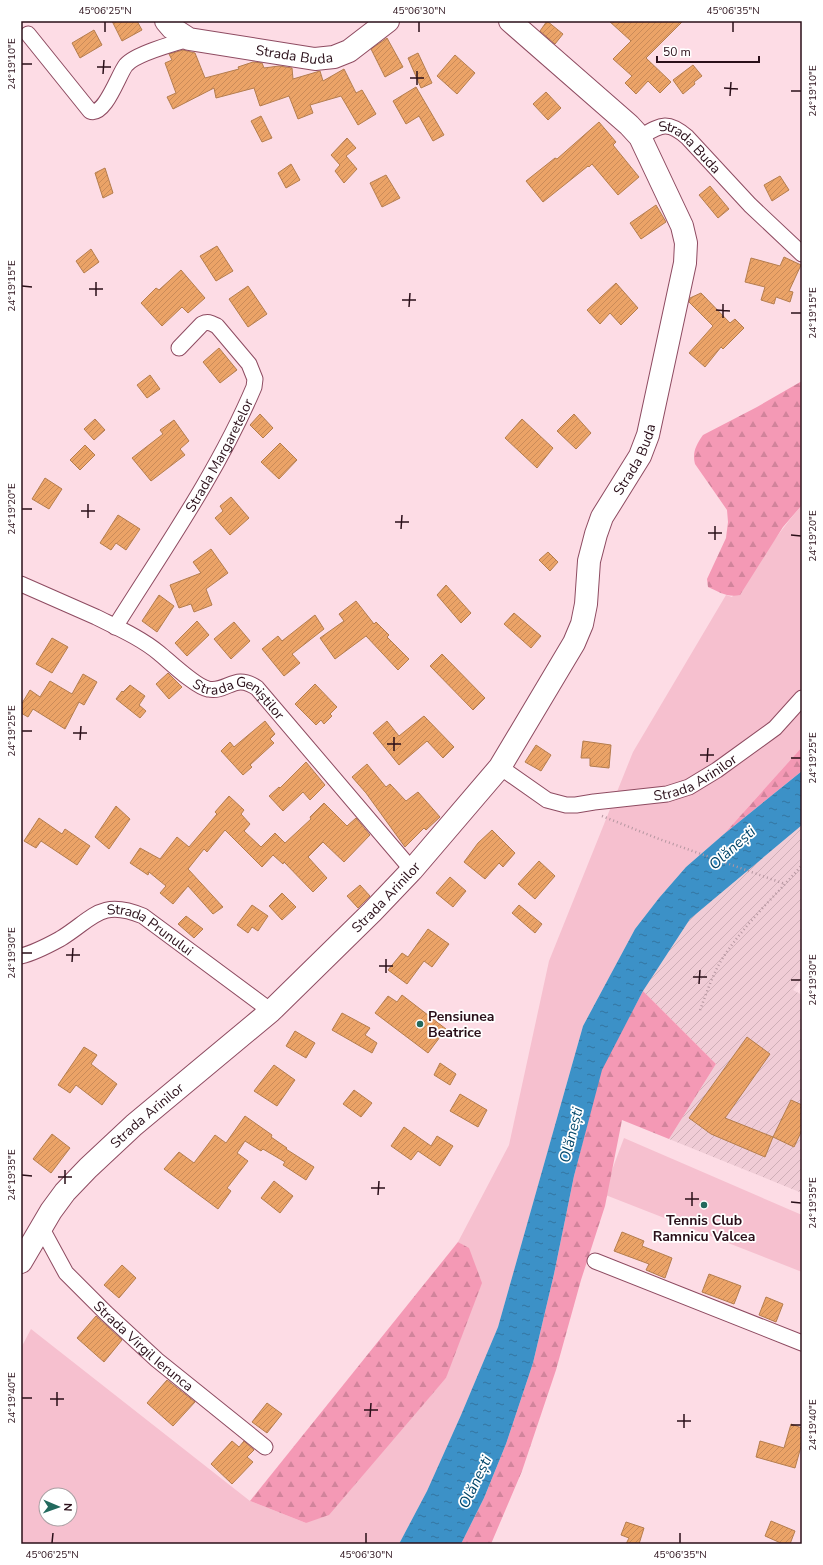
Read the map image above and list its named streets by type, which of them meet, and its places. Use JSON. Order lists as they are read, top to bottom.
{
  "streets": {
    "street": [
      "Strada Buda",
      "Strada Margaretelor",
      "Strada Geniștilor",
      "Strada Arinilor",
      "Strada Prunului",
      "Strada Virgil Ierunca"
    ]
  },
  "crossings": [
    ["Strada Buda", "Strada Arinilor"],
    ["Strada Margaretelor", "Strada Geniștilor"],
    ["Strada Geniștilor", "Strada Arinilor"],
    ["Strada Arinilor", "Strada Prunului"],
    ["Strada Arinilor", "Strada Virgil Ierunca"]
  ],
  "water": ["Olănești"],
  "places": ["Pensiunea Beatrice", "Tennis Club Ramnicu Valcea"],
  "scale_bar": "50 m",
  "north": "right",
  "coordinates": [
    "45°06'25\"N",
    "45°06'30\"N",
    "45°06'35\"N",
    "24°19'10\"E",
    "24°19'15\"E",
    "24°19'20\"E",
    "24°19'25\"E",
    "24°19'30\"E",
    "24°19'35\"E",
    "24°19'40\"E"
  ]
}
